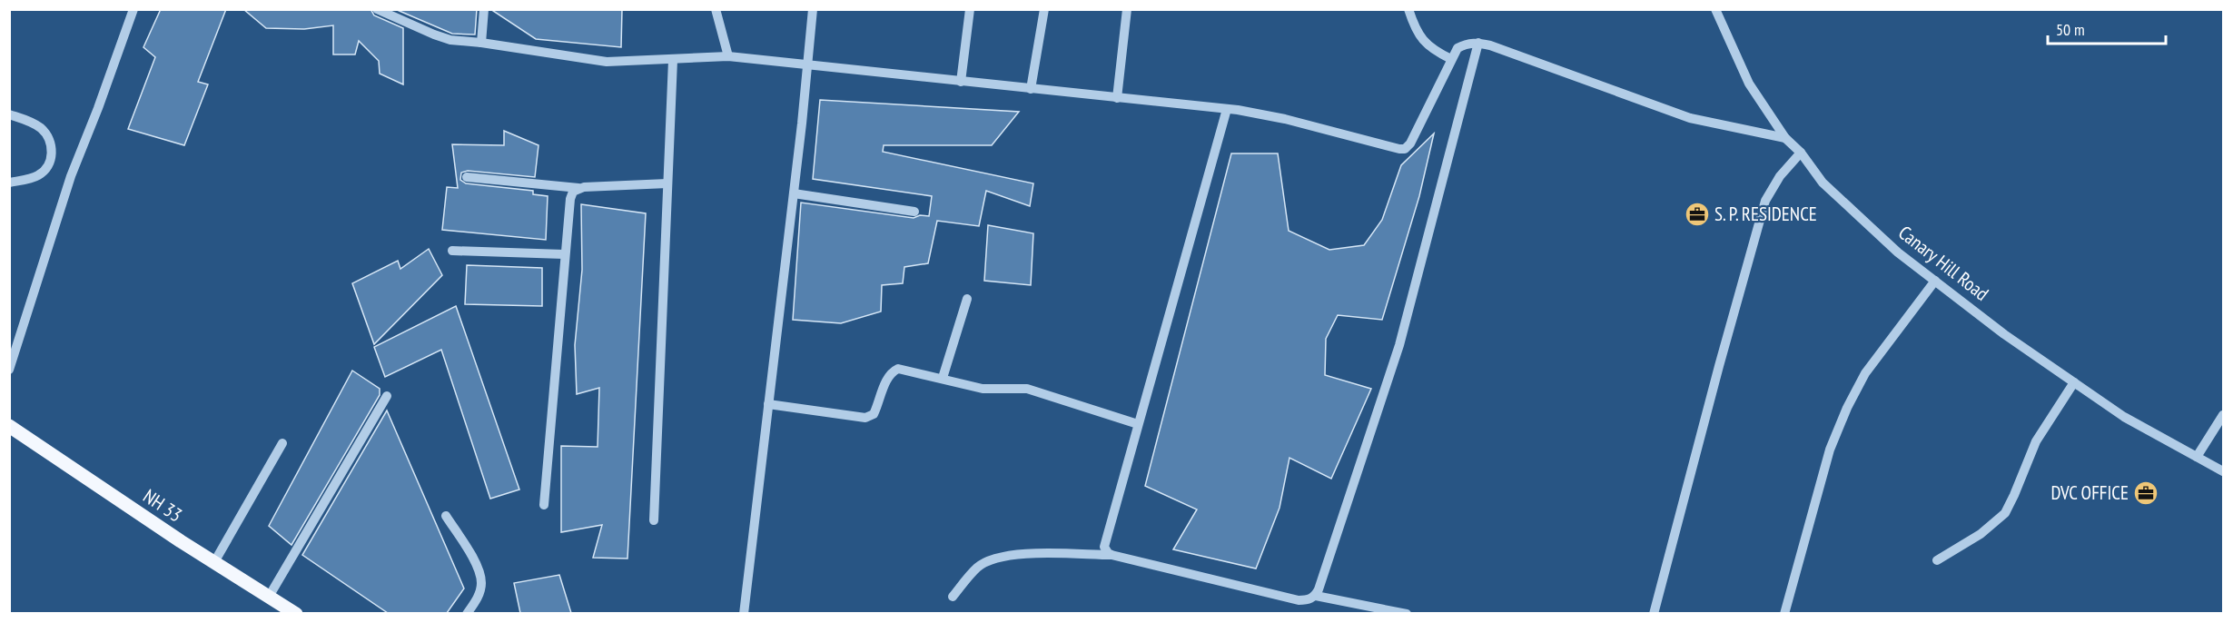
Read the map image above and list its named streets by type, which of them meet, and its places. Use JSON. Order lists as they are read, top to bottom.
{
  "streets": {
    "main road": ["NH 33"],
    "street": ["Canary Hill Road"]
  },
  "places": {
    "office": ["S. P. RESIDENCE", "DVC OFFICE"]
  },
  "scale_bar": "50 m"
}
